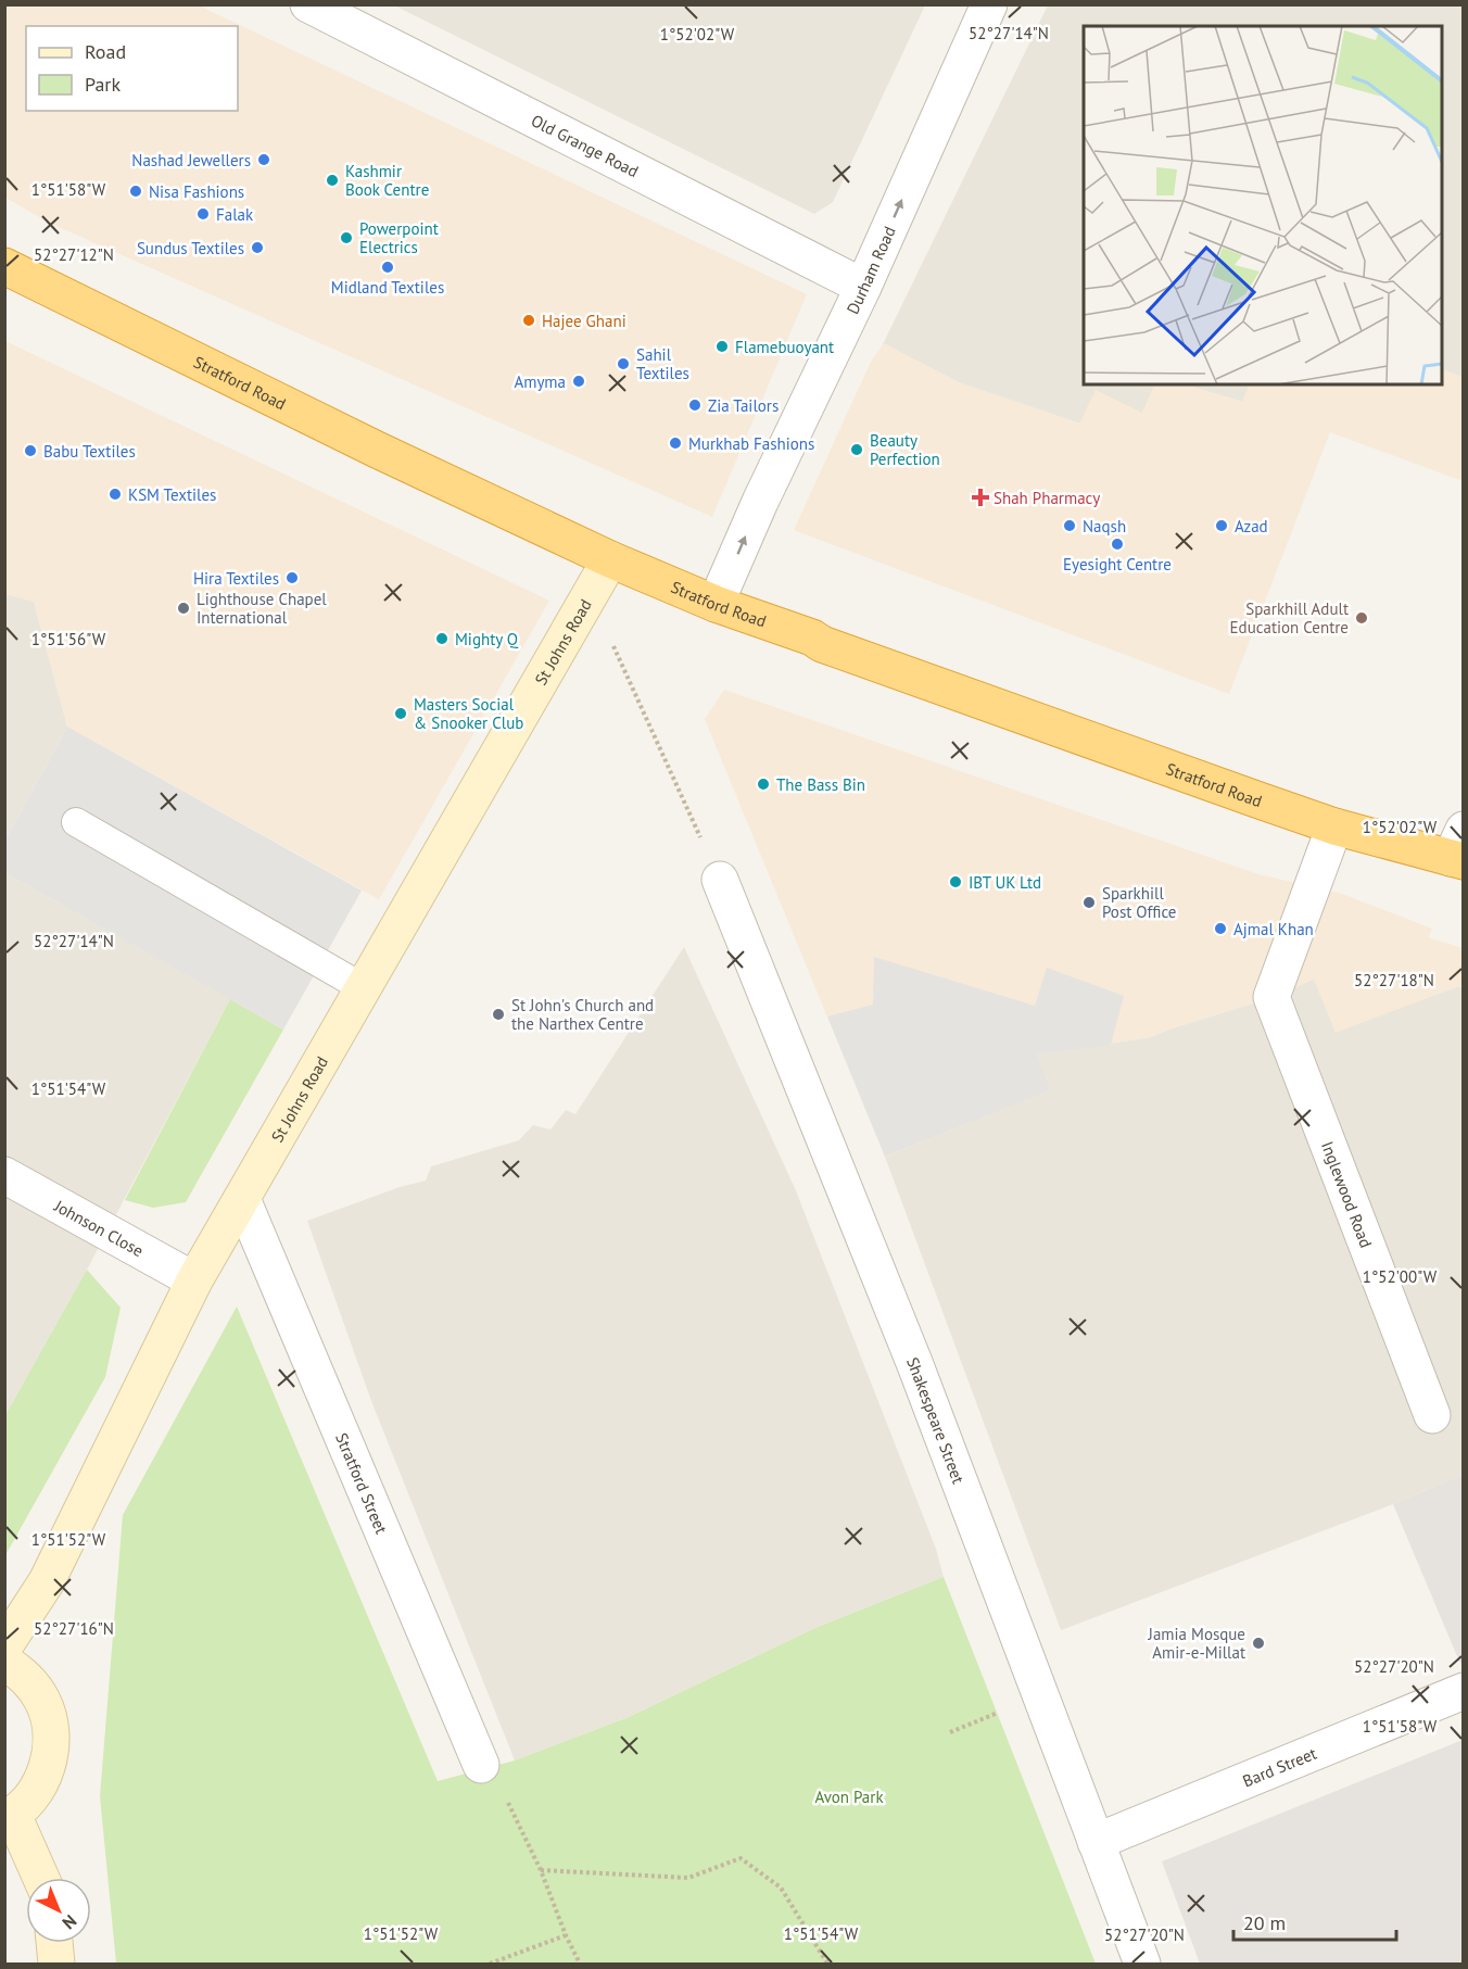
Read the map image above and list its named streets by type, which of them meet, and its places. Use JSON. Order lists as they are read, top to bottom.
{
  "streets": {
    "highway": ["Stratford Road"],
    "main road": ["St Johns Road"],
    "street": [
      "Old Grange Road",
      "Durham Road",
      "Inglewood Road",
      "Johnson Close",
      "Shakespeare Street",
      "Stratford Street",
      "Bard Street"
    ]
  },
  "crossings": [
    ["Old Grange Road", "Durham Road"],
    ["Durham Road", "Stratford Road"],
    ["Stratford Road", "St Johns Road"],
    ["Stratford Road", "Inglewood Road"],
    ["St Johns Road", "Johnson Close"],
    ["St Johns Road", "Stratford Street"],
    ["Shakespeare Street", "Bard Street"]
  ],
  "one_way": ["Durham Road"],
  "parks": ["Avon Park"],
  "places": {
    "other": [
      "Nashad Jewellers",
      "Kashmir Book Centre",
      "Nisa Fashions",
      "Falak",
      "Powerpoint Electrics",
      "Sundus Textiles",
      "Midland Textiles",
      "Hajee Ghani",
      "Flamebuoyant",
      "Sahil Textiles",
      "Amyma",
      "Zia Tailors",
      "Murkhab Fashions",
      "Beauty Perfection",
      "Babu Textiles",
      "KSM Textiles",
      "Naqsh",
      "Azad",
      "Eyesight Centre",
      "Hira Textiles",
      "Lighthouse Chapel International",
      "Sparkhill Adult Education Centre",
      "Mighty Q",
      "Masters Social & Snooker Club",
      "The Bass Bin",
      "IBT UK Ltd",
      "Sparkhill Post Office",
      "Ajmal Khan",
      "St John's Church and the Narthex Centre",
      "Jamia Mosque Amir-e-Millat"
    ],
    "health": ["Shah Pharmacy"]
  },
  "legend": ["Road", "Park"],
  "scale_bar": "20 m",
  "north": "bottom right",
  "coordinates": [
    "52°27'14\"N",
    "1°52'02\"W",
    "1°51'58\"W",
    "52°27'12\"N",
    "1°51'56\"W",
    "52°27'18\"N",
    "1°51'54\"W",
    "1°52'00\"W",
    "1°51'52\"W",
    "52°27'16\"N",
    "52°27'20\"N"
  ]
}
